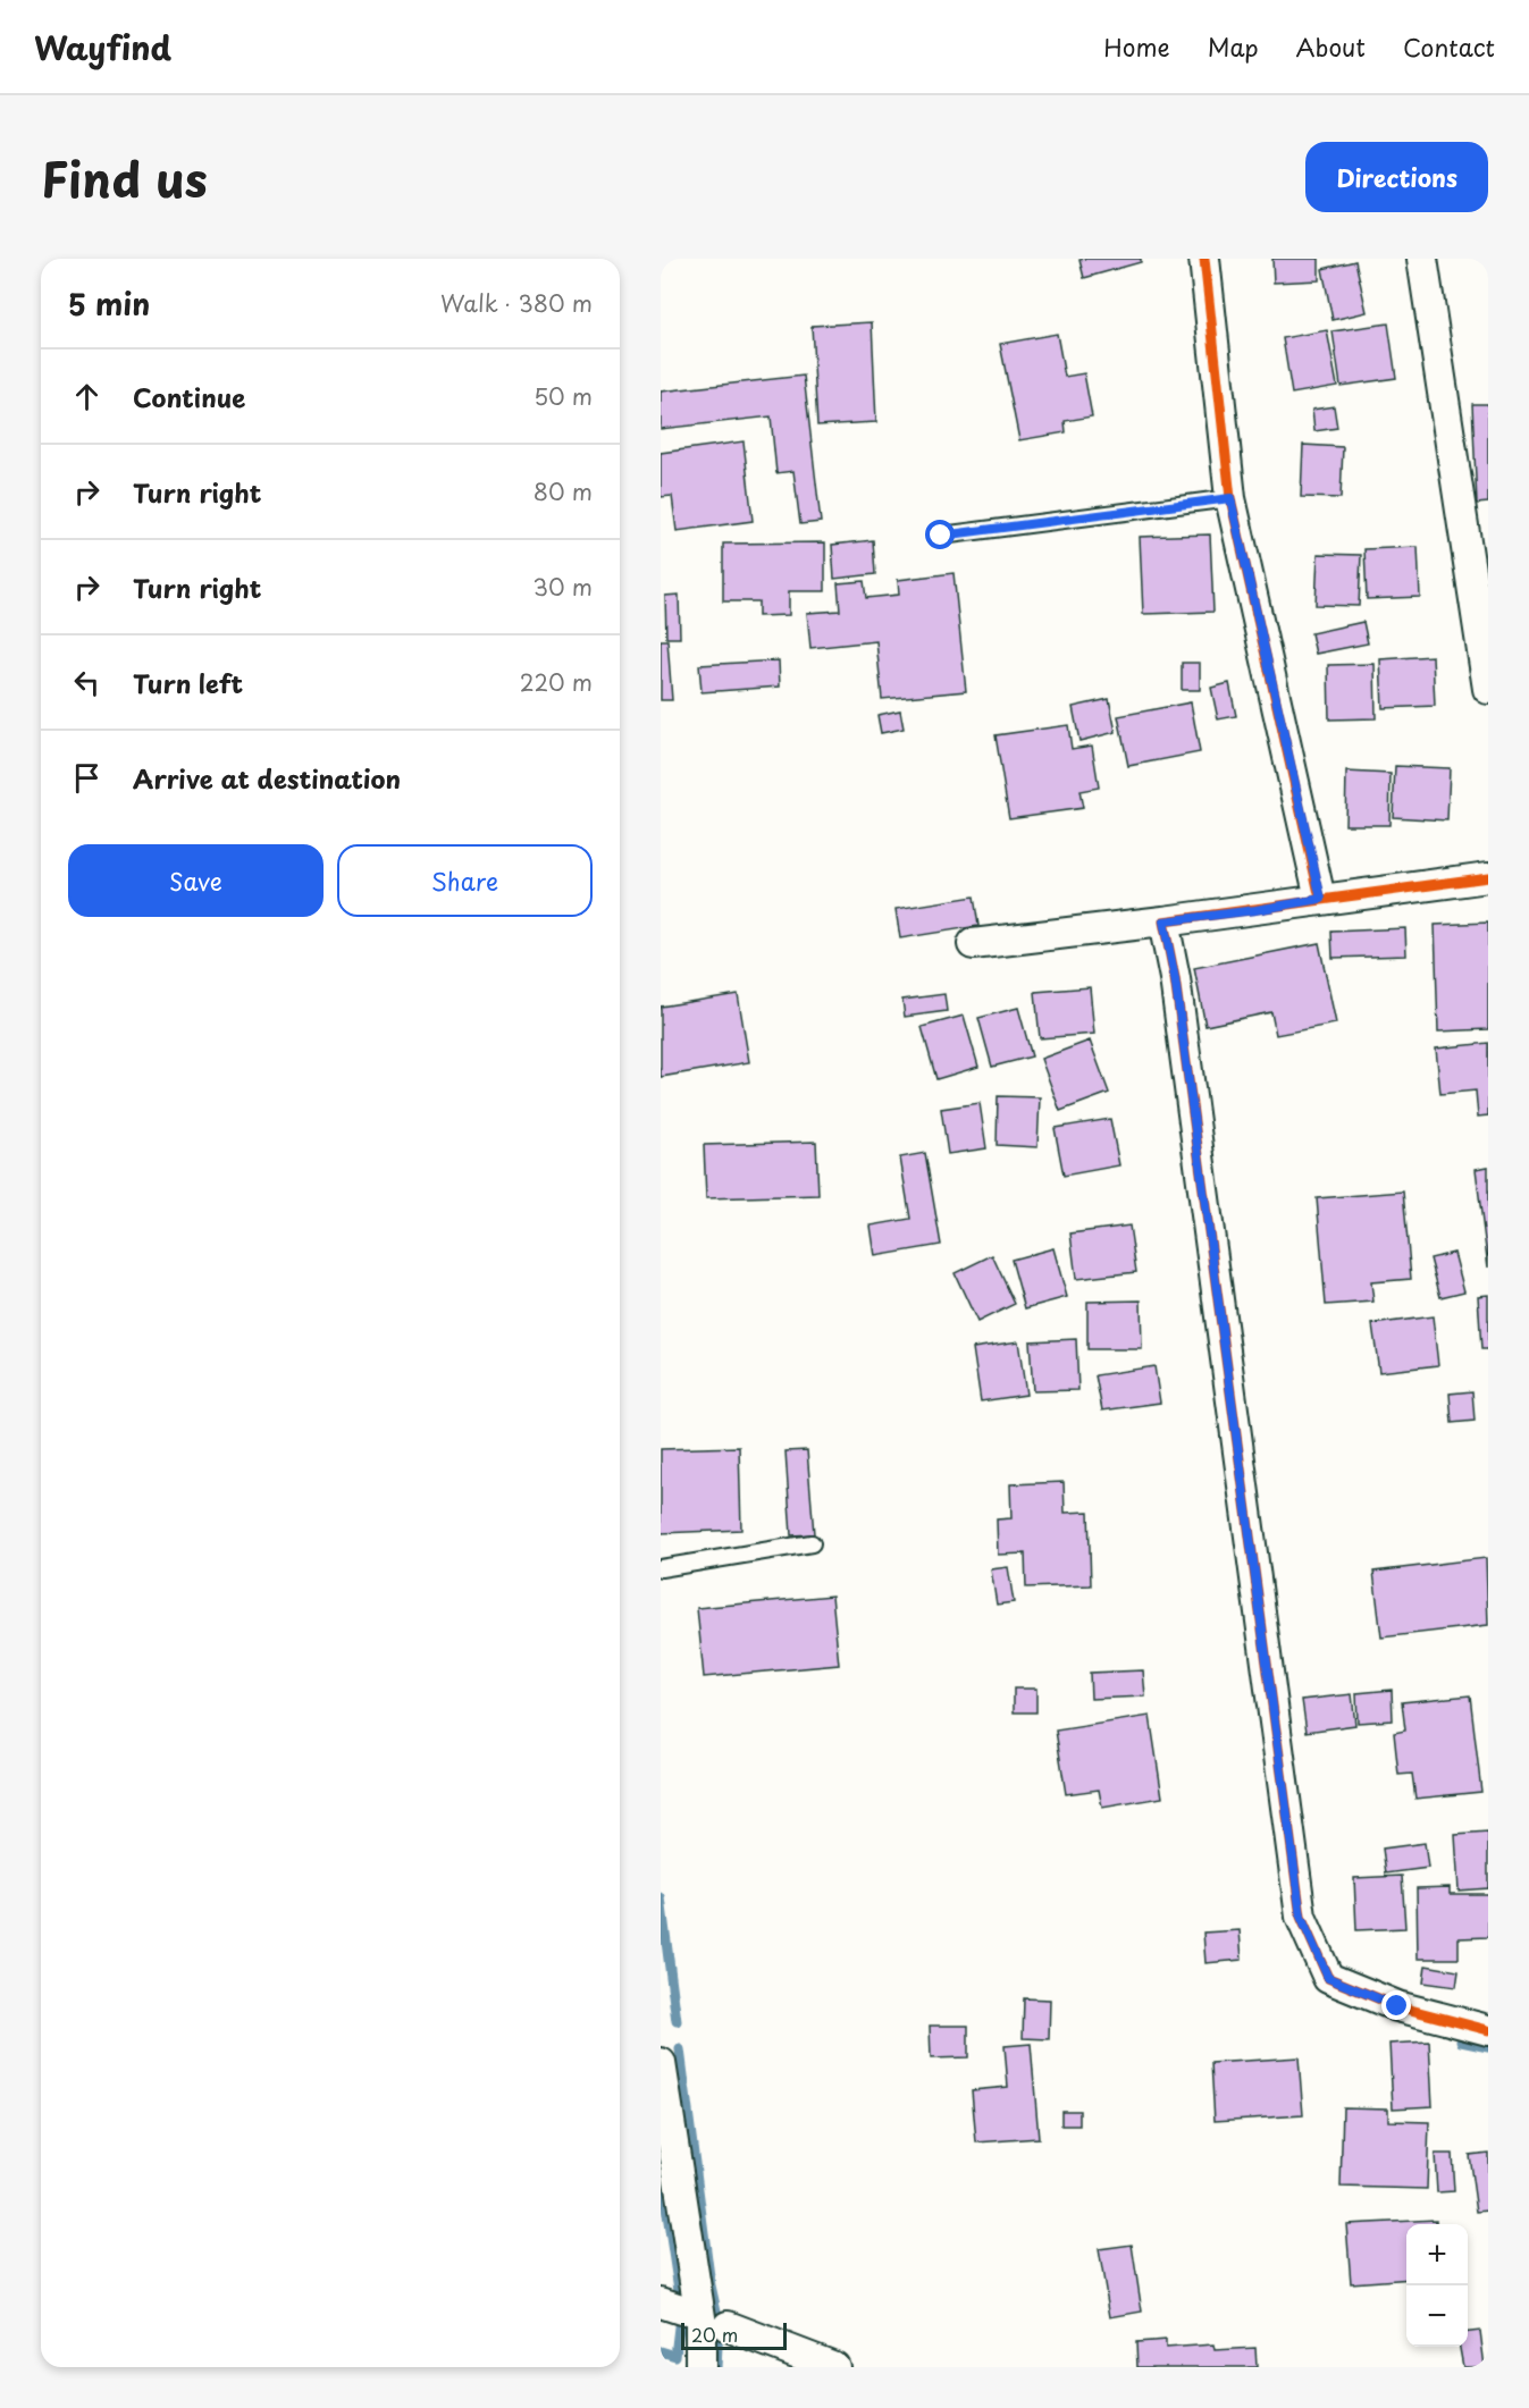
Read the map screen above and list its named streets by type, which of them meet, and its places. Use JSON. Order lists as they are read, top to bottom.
{
  "scale_bar": "20 m",
  "page": {
    "header": "Wayfind",
    "nav": [
      "Home",
      "Map",
      "About",
      "Contact"
    ],
    "title": "Find us",
    "buttons": [
      "Directions",
      ["Save", "Share"]
    ],
    "heading": ["5 min", "Walk · 380 m"],
    "list": [
      ["Continue", "50 m"],
      ["Turn right", "80 m"],
      ["Turn right", "30 m"],
      ["Turn left", "220 m"],
      "Arrive at destination"
    ],
    "map_buttons": ["+", "−"],
    "scale": "20 m"
  }
}
